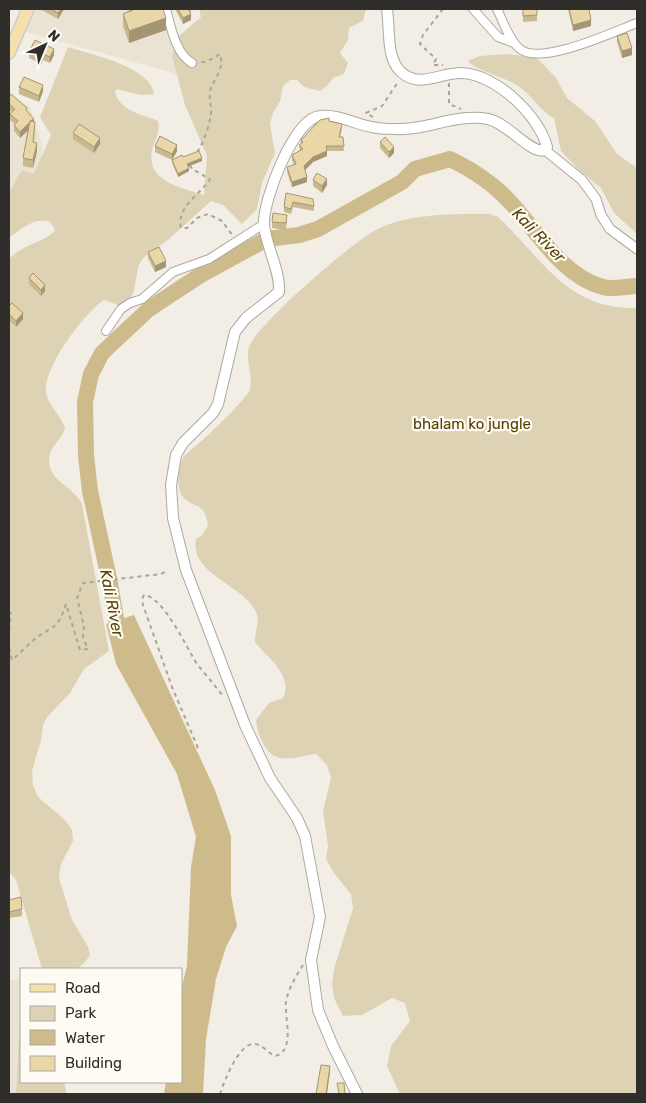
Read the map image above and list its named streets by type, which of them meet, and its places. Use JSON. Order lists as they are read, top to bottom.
{
  "water": ["Kali River"],
  "parks": ["bhalam ko jungle"],
  "legend": [
    "Road",
    "Park",
    "Water",
    "Building"
  ],
  "north": "top right"
}
